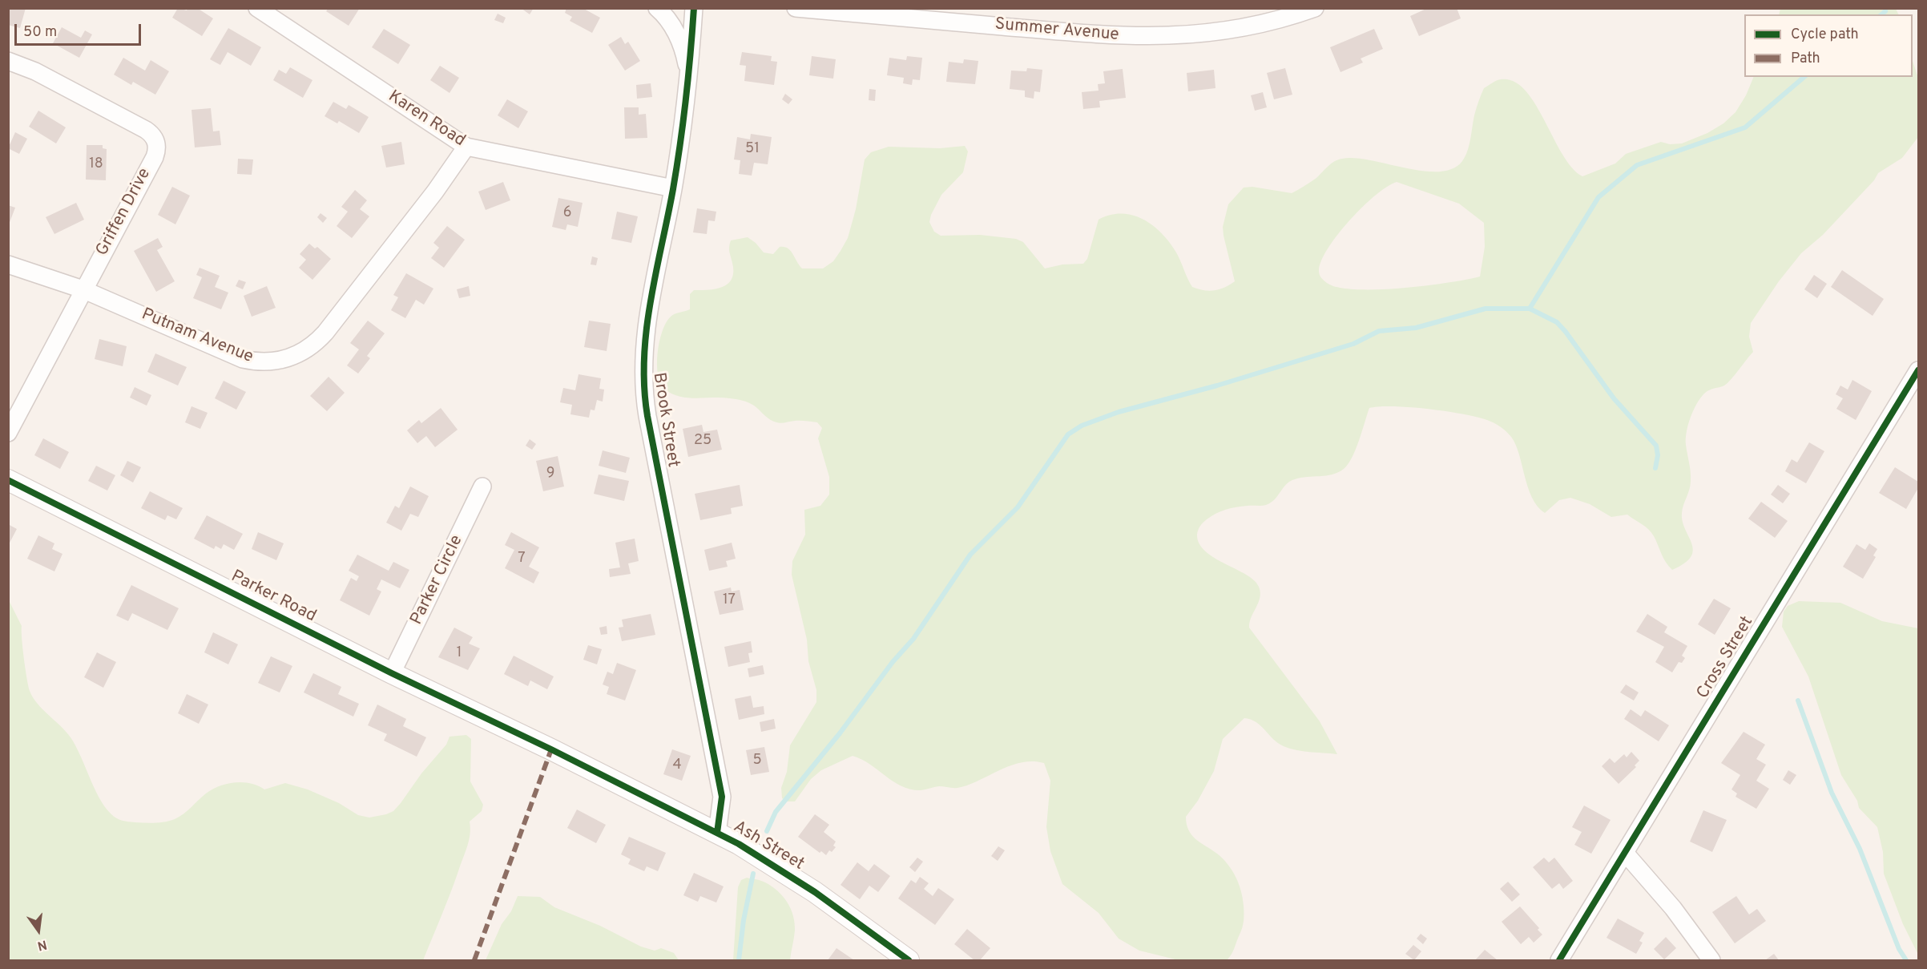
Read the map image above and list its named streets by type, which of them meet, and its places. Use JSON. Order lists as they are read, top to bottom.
{
  "streets": {
    "street": [
      "Summer Avenue",
      "Karen Road",
      "Griffen Drive",
      "Putnam Avenue",
      "Brook Street",
      "Parker Circle",
      "Parker Road",
      "Cross Street",
      "Ash Street"
    ]
  },
  "crossings": [
    ["Karen Road", "Putnam Avenue"],
    ["Karen Road", "Brook Street"],
    ["Griffen Drive", "Putnam Avenue"],
    ["Brook Street", "Ash Street"],
    ["Parker Circle", "Parker Road"],
    ["Parker Road", "Ash Street"]
  ],
  "house_numbers": [
    "51",
    "18",
    "6",
    "25",
    "9",
    "7",
    "17",
    "1",
    "5",
    "4"
  ],
  "legend": ["Cycle path", "Path"],
  "scale_bar": "50 m",
  "north": "bottom"
}
